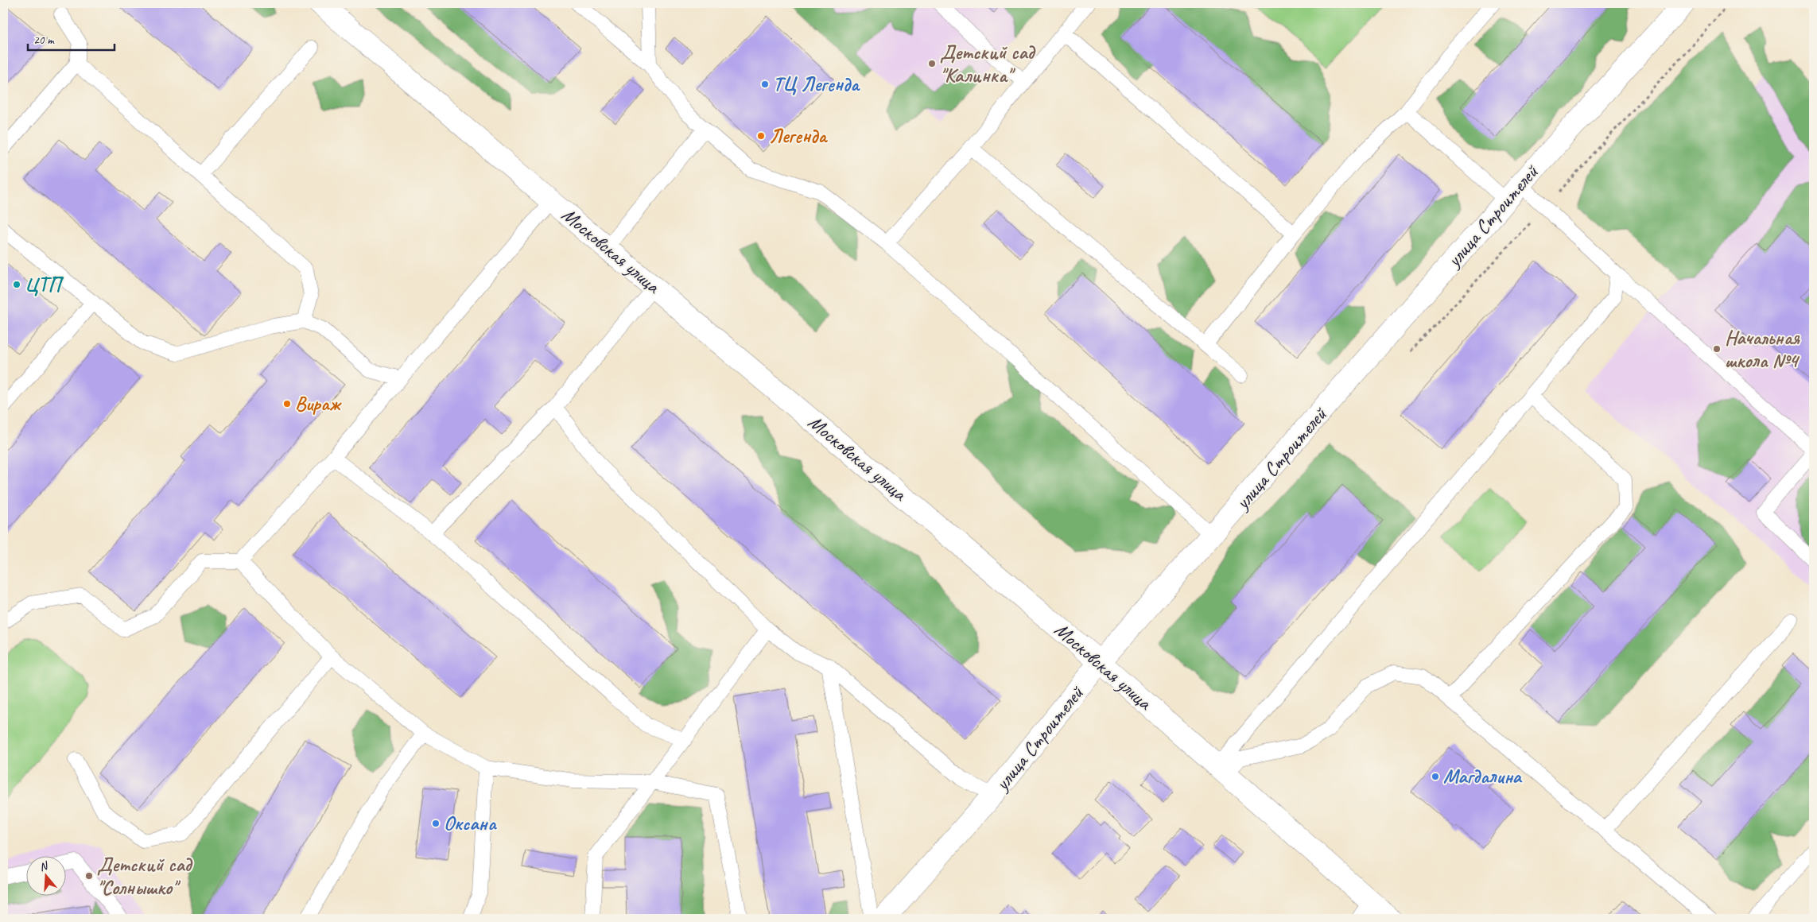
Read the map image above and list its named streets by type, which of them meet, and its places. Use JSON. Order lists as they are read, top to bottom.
{
  "streets": {
    "street": ["улица Строителей", "Московская улица"]
  },
  "crossings": [
    ["улица Строителей", "Московская улица"]
  ],
  "places": [
    "Детский сад \"Калинка\"",
    "ТЦ Легенда",
    "Легенда",
    "ЦТП",
    "Начальная школа №4",
    "Вираж",
    "Магдалина",
    "Оксана",
    "Детский сад \"Солнышко\""
  ],
  "scale_bar": "20 m",
  "north": "top"
}
